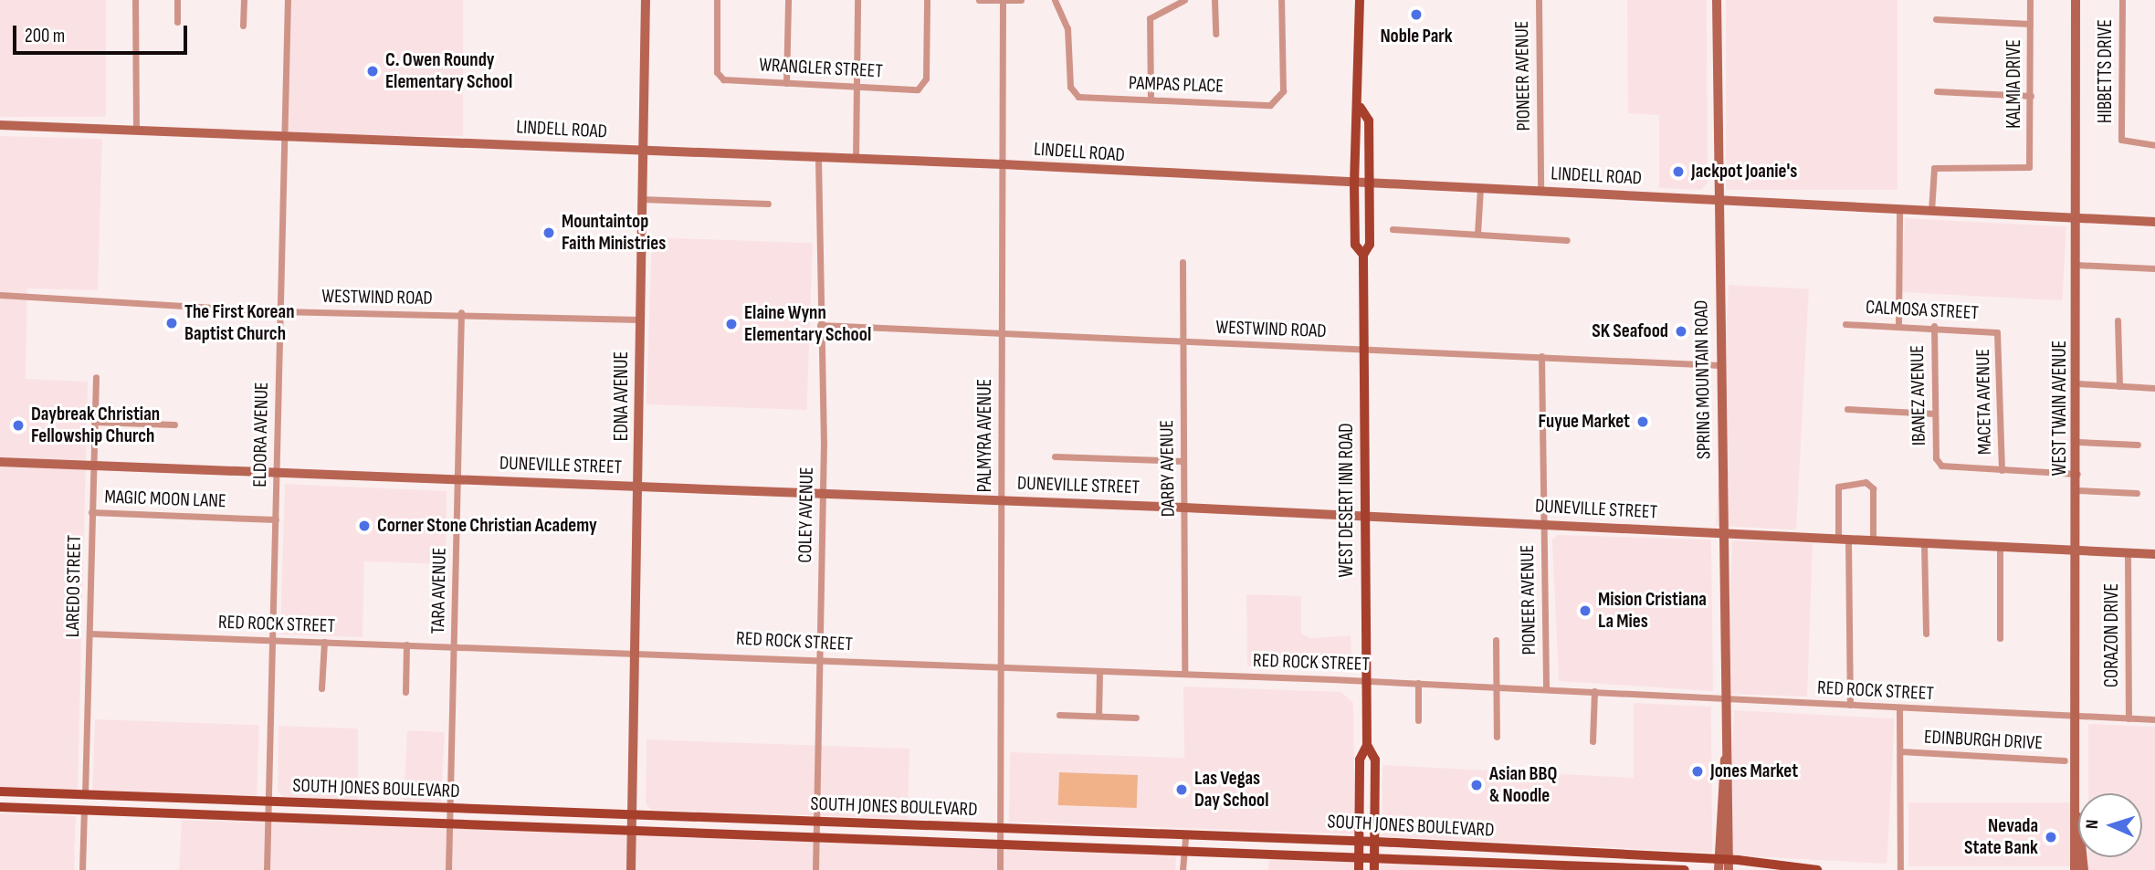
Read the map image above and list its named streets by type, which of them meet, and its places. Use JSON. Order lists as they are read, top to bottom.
{
  "streets": {
    "main road": ["WEST DESERT INN ROAD", "SOUTH JONES BOULEVARD"],
    "street": [
      "WRANGLER STREET",
      "HIBBETTS DRIVE",
      "PIONEER AVENUE",
      "KALMIA DRIVE",
      "PAMPAS PLACE",
      "LINDELL ROAD",
      "WESTWIND ROAD",
      "CALMOSA STREET",
      "SPRING MOUNTAIN ROAD",
      "IBANEZ AVENUE",
      "EDNA AVENUE",
      "MACETA AVENUE",
      "WEST TWAIN AVENUE",
      "ELDORA AVENUE",
      "PALMYRA AVENUE",
      "DUNEVILLE STREET",
      "DARBY AVENUE",
      "MAGIC MOON LANE",
      "COLEY AVENUE",
      "LAREDO STREET",
      "TARA AVENUE",
      "RED ROCK STREET",
      "CORAZON DRIVE",
      "EDINBURGH DRIVE"
    ]
  },
  "crossings": [
    ["PIONEER AVENUE", "LINDELL ROAD"],
    ["PIONEER AVENUE", "WESTWIND ROAD"],
    ["PIONEER AVENUE", "DUNEVILLE STREET"],
    ["PIONEER AVENUE", "RED ROCK STREET"],
    ["KALMIA DRIVE", "LINDELL ROAD"],
    ["LINDELL ROAD", "SPRING MOUNTAIN ROAD"],
    ["LINDELL ROAD", "EDNA AVENUE"],
    ["LINDELL ROAD", "WEST TWAIN AVENUE"],
    ["LINDELL ROAD", "ELDORA AVENUE"],
    ["LINDELL ROAD", "PALMYRA AVENUE"],
    ["LINDELL ROAD", "WEST DESERT INN ROAD"],
    ["LINDELL ROAD", "COLEY AVENUE"],
    ["WESTWIND ROAD", "SPRING MOUNTAIN ROAD"],
    ["WESTWIND ROAD", "EDNA AVENUE"],
    ["WESTWIND ROAD", "ELDORA AVENUE"],
    ["WESTWIND ROAD", "PALMYRA AVENUE"],
    ["WESTWIND ROAD", "DARBY AVENUE"],
    ["WESTWIND ROAD", "WEST DESERT INN ROAD"],
    ["WESTWIND ROAD", "COLEY AVENUE"],
    ["WESTWIND ROAD", "TARA AVENUE"],
    ["CALMOSA STREET", "IBANEZ AVENUE"],
    ["CALMOSA STREET", "MACETA AVENUE"],
    ["SPRING MOUNTAIN ROAD", "DUNEVILLE STREET"],
    ["SPRING MOUNTAIN ROAD", "RED ROCK STREET"],
    ["SPRING MOUNTAIN ROAD", "SOUTH JONES BOULEVARD"],
    ["IBANEZ AVENUE", "MACETA AVENUE"],
    ["EDNA AVENUE", "DUNEVILLE STREET"],
    ["EDNA AVENUE", "RED ROCK STREET"],
    ["EDNA AVENUE", "SOUTH JONES BOULEVARD"],
    ["WEST TWAIN AVENUE", "DUNEVILLE STREET"],
    ["WEST TWAIN AVENUE", "RED ROCK STREET"],
    ["ELDORA AVENUE", "DUNEVILLE STREET"],
    ["ELDORA AVENUE", "MAGIC MOON LANE"],
    ["ELDORA AVENUE", "RED ROCK STREET"],
    ["ELDORA AVENUE", "SOUTH JONES BOULEVARD"],
    ["PALMYRA AVENUE", "DUNEVILLE STREET"],
    ["PALMYRA AVENUE", "RED ROCK STREET"],
    ["PALMYRA AVENUE", "SOUTH JONES BOULEVARD"],
    ["DUNEVILLE STREET", "DARBY AVENUE"],
    ["DUNEVILLE STREET", "WEST DESERT INN ROAD"],
    ["DUNEVILLE STREET", "COLEY AVENUE"],
    ["DUNEVILLE STREET", "LAREDO STREET"],
    ["DUNEVILLE STREET", "TARA AVENUE"],
    ["DUNEVILLE STREET", "CORAZON DRIVE"],
    ["DARBY AVENUE", "RED ROCK STREET"],
    ["MAGIC MOON LANE", "LAREDO STREET"],
    ["WEST DESERT INN ROAD", "RED ROCK STREET"],
    ["WEST DESERT INN ROAD", "SOUTH JONES BOULEVARD"],
    ["COLEY AVENUE", "RED ROCK STREET"],
    ["COLEY AVENUE", "SOUTH JONES BOULEVARD"],
    ["LAREDO STREET", "RED ROCK STREET"],
    ["LAREDO STREET", "SOUTH JONES BOULEVARD"],
    ["TARA AVENUE", "RED ROCK STREET"],
    ["TARA AVENUE", "SOUTH JONES BOULEVARD"],
    ["RED ROCK STREET", "CORAZON DRIVE"]
  ],
  "places": [
    "Noble Park",
    "C. Owen Roundy Elementary School",
    "Jackpot Joanie's",
    "Mountaintop Faith Ministries",
    "The First Korean Baptist Church",
    "Elaine Wynn Elementary School",
    "SK Seafood",
    "Fuyue Market",
    "Daybreak Christian Fellowship Church",
    "Corner Stone Christian Academy",
    "Mision Cristiana La Mies",
    "Jones Market",
    "Asian BBQ & Noodle",
    "Las Vegas Day School",
    "Nevada State Bank"
  ],
  "scale_bar": "200 m",
  "north": "left"
}
